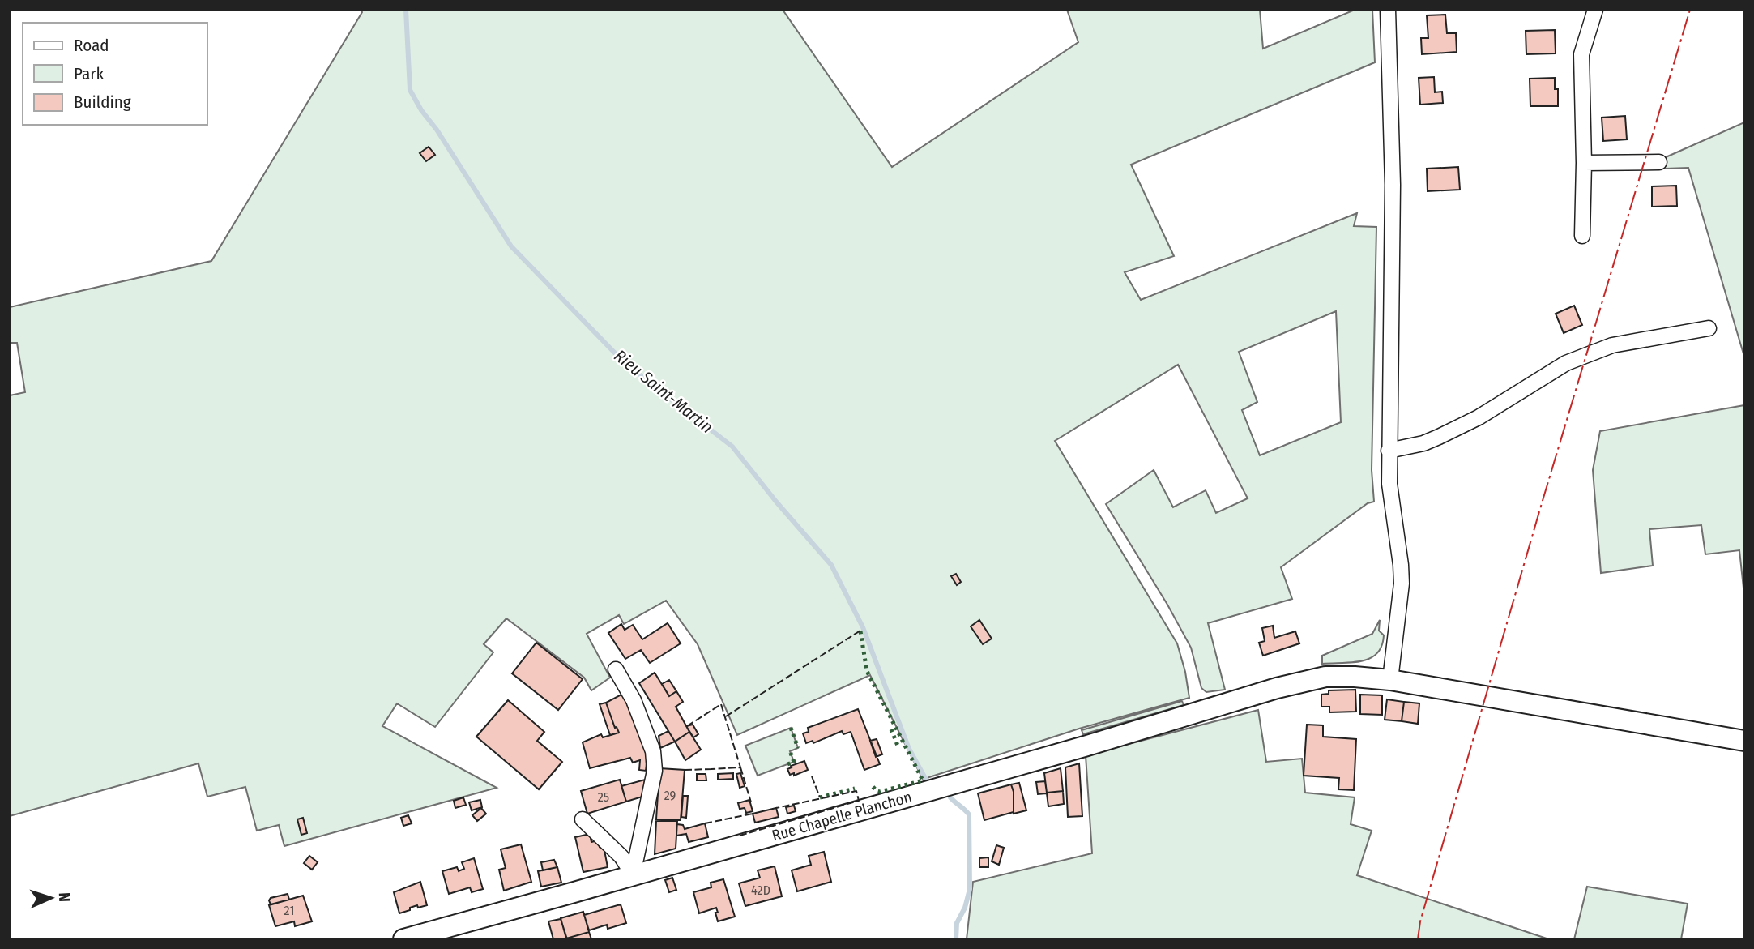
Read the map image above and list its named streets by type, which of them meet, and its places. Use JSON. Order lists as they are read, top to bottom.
{
  "streets": {
    "street": ["Rue Chapelle Planchon"]
  },
  "water": ["Rieu Saint-Martin"],
  "house_numbers": [
    "29",
    "25",
    "42D",
    "21"
  ],
  "legend": ["Road", "Park", "Building"],
  "north": "right"
}
